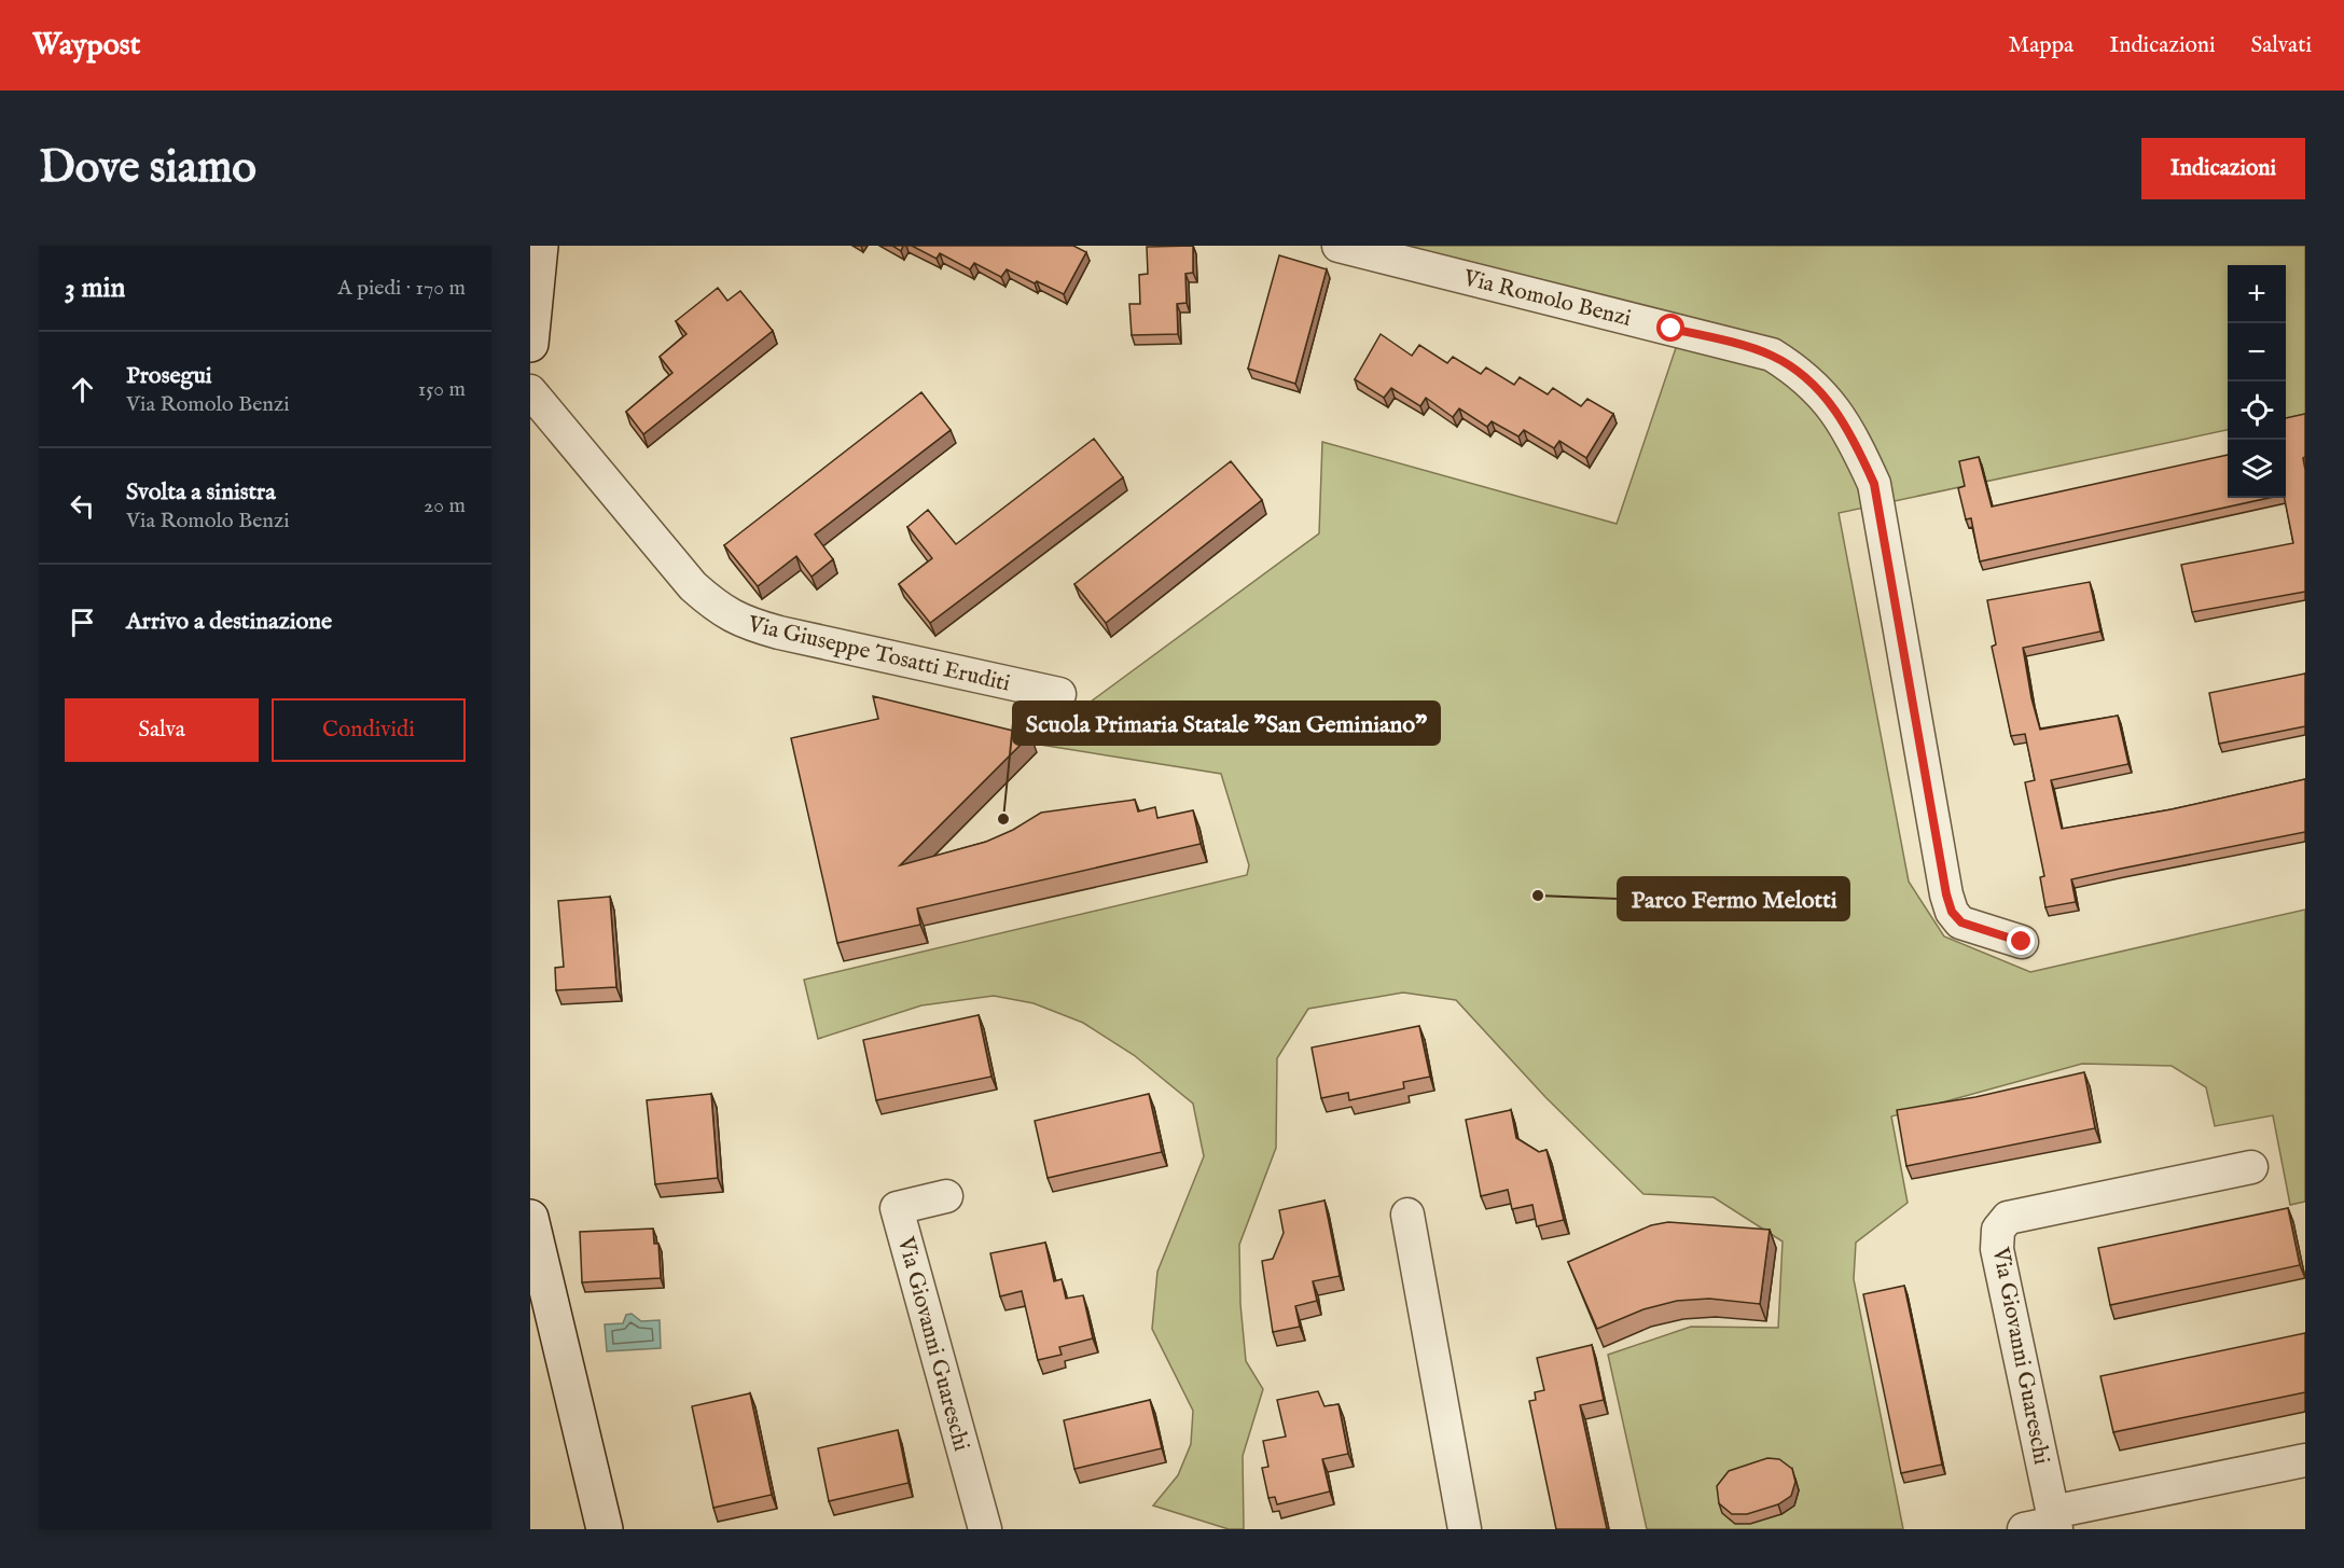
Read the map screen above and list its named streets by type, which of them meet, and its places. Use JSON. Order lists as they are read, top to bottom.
{
  "streets": {
    "street": ["Via Romolo Benzi", "Via Giuseppe Tosatti Eruditi", "Via Giovanni Guareschi"]
  },
  "places": ["Scuola Primaria Statale \"San Geminiano\"", "Parco Fermo Melotti"],
  "page": {
    "header": "Waypost",
    "nav": ["Mappa", "Indicazioni", "Salvati"],
    "buttons": [
      "Indicazioni",
      ["Salva", "Condividi"]
    ],
    "title": "Dove siamo",
    "heading": ["3 min", "A piedi · 170 m"],
    "map_buttons": ["+", "−"],
    "list": [
      ["Prosegui", "Via Romolo Benzi", "150 m"],
      ["Svolta a sinistra", "Via Romolo Benzi", "20 m"],
      "Arrivo a destinazione"
    ]
  }
}
